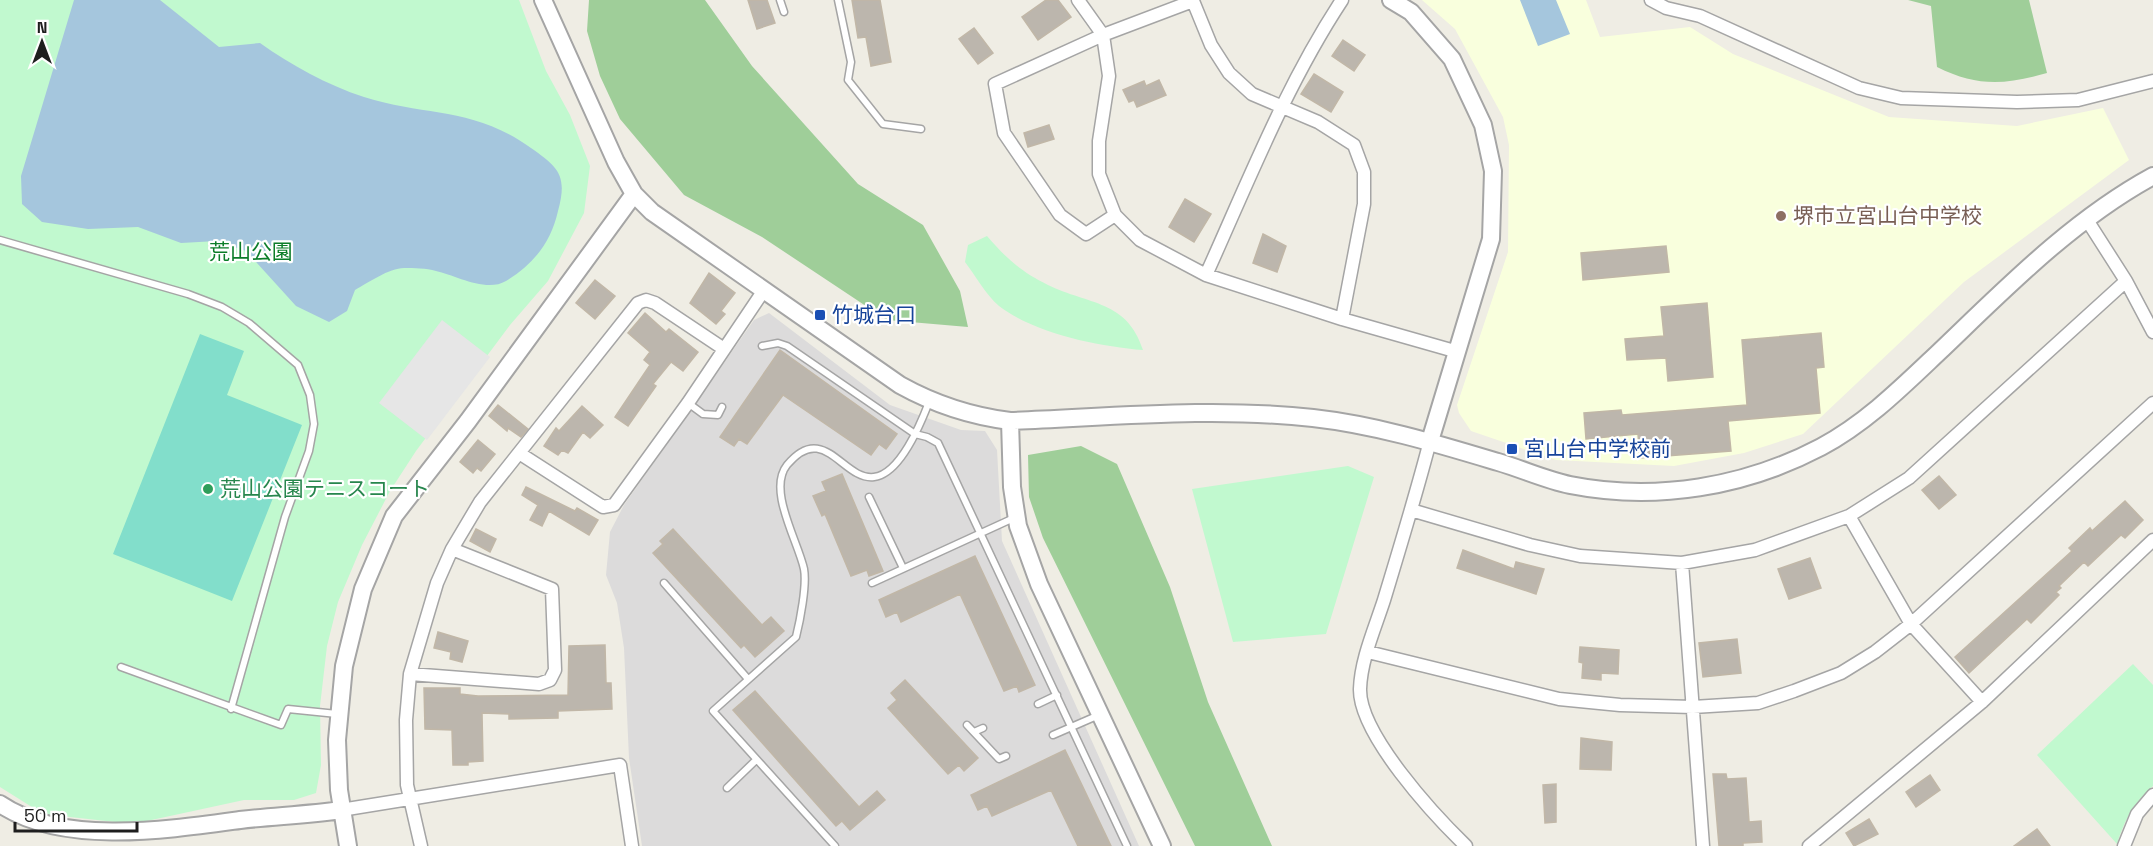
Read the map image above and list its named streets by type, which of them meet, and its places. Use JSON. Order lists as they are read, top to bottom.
{
  "parks": ["荒山公園"],
  "places": {
    "other": ["堺市立宮山台中学校", "荒山公園テニスコート"],
    "transit": ["竹城台口", "宮山台中学校前"]
  },
  "scale_bar": "50 m",
  "north": "top"
}
